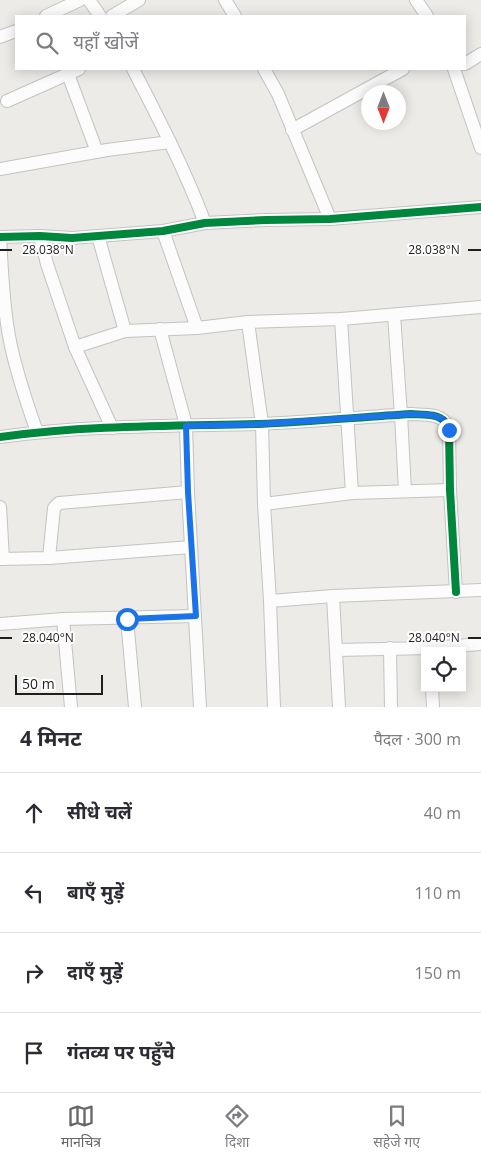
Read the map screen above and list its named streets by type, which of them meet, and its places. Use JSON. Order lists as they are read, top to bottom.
{
  "scale_bar": "50 m",
  "north": "bottom",
  "page": {
    "search": "यहाँ खोजें",
    "scale": "50 m",
    "heading": ["4 मिनट", "पैदल · 300 m"],
    "list": [
      ["सीधे चलें", "40 m"],
      ["बाएँ मुड़ें", "110 m"],
      ["दाएँ मुड़ें", "150 m"],
      "गंतव्य पर पहुँचे"
    ],
    "nav": ["मानचित्र", "दिशा", "सहेजे गए"]
  },
  "coordinates": ["28.038°N", "28.040°N"]
}
